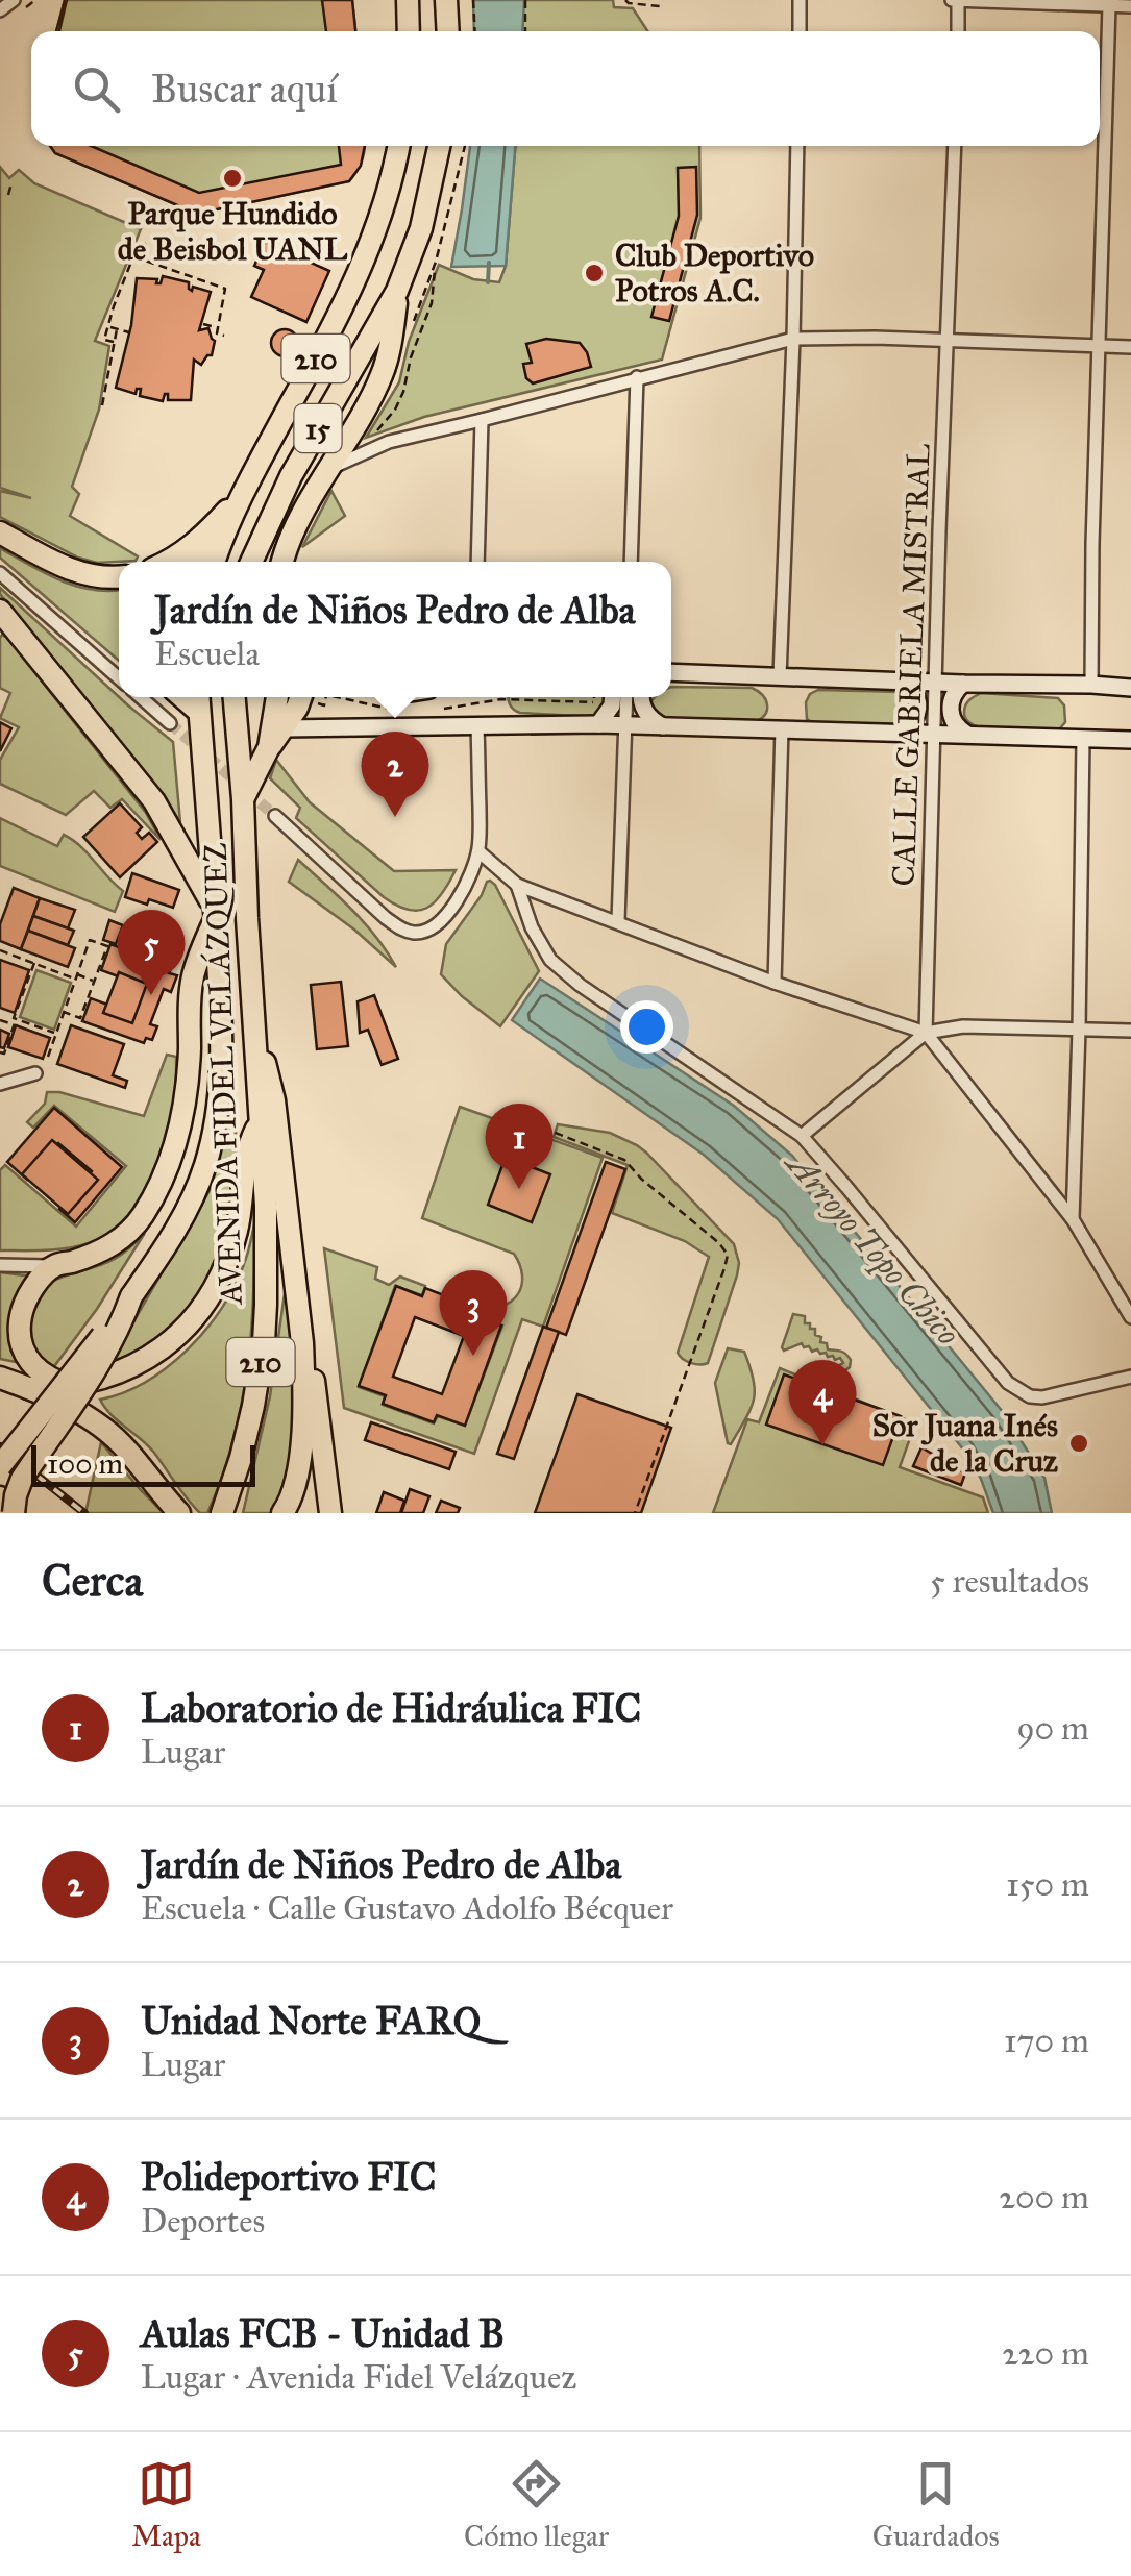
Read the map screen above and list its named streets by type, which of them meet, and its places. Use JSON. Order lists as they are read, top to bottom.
{
  "streets": {
    "highway": ["210", "15", "AVENIDA FIDEL VELÁZQUEZ"],
    "street": ["CALLE GABRIELA MISTRAL"]
  },
  "water": ["Arroyo Topo Chico"],
  "places": ["Parque Hundido de Beisbol UANL", "Club Deportivo Potros A.C.", "Sor Juana Inés de la Cruz"],
  "scale_bar": "100 m",
  "page": {
    "search": "Buscar aquí",
    "popup": ["Jardín de Niños Pedro de Alba", "Escuela"],
    "pins": [
      "2",
      "5",
      "1",
      "3",
      "4"
    ],
    "scale": "100 m",
    "heading": ["Cerca", "5 resultados"],
    "list": [
      {
        "mark": "1",
        "name": "Laboratorio de Hidráulica FIC",
        "note": "Lugar",
        "value": "90 m"
      },
      {
        "mark": "2",
        "name": "Jardín de Niños Pedro de Alba",
        "note": "Escuela · Calle Gustavo Adolfo Bécquer",
        "value": "150 m"
      },
      {
        "mark": "3",
        "name": "Unidad Norte FARQ",
        "note": "Lugar",
        "value": "170 m"
      },
      {
        "mark": "4",
        "name": "Polideportivo FIC",
        "note": "Deportes",
        "value": "200 m"
      },
      {
        "mark": "5",
        "name": "Aulas FCB - Unidad B",
        "note": "Lugar · Avenida Fidel Velázquez",
        "value": "220 m"
      }
    ],
    "nav": ["Mapa", "Cómo llegar", "Guardados"]
  }
}
